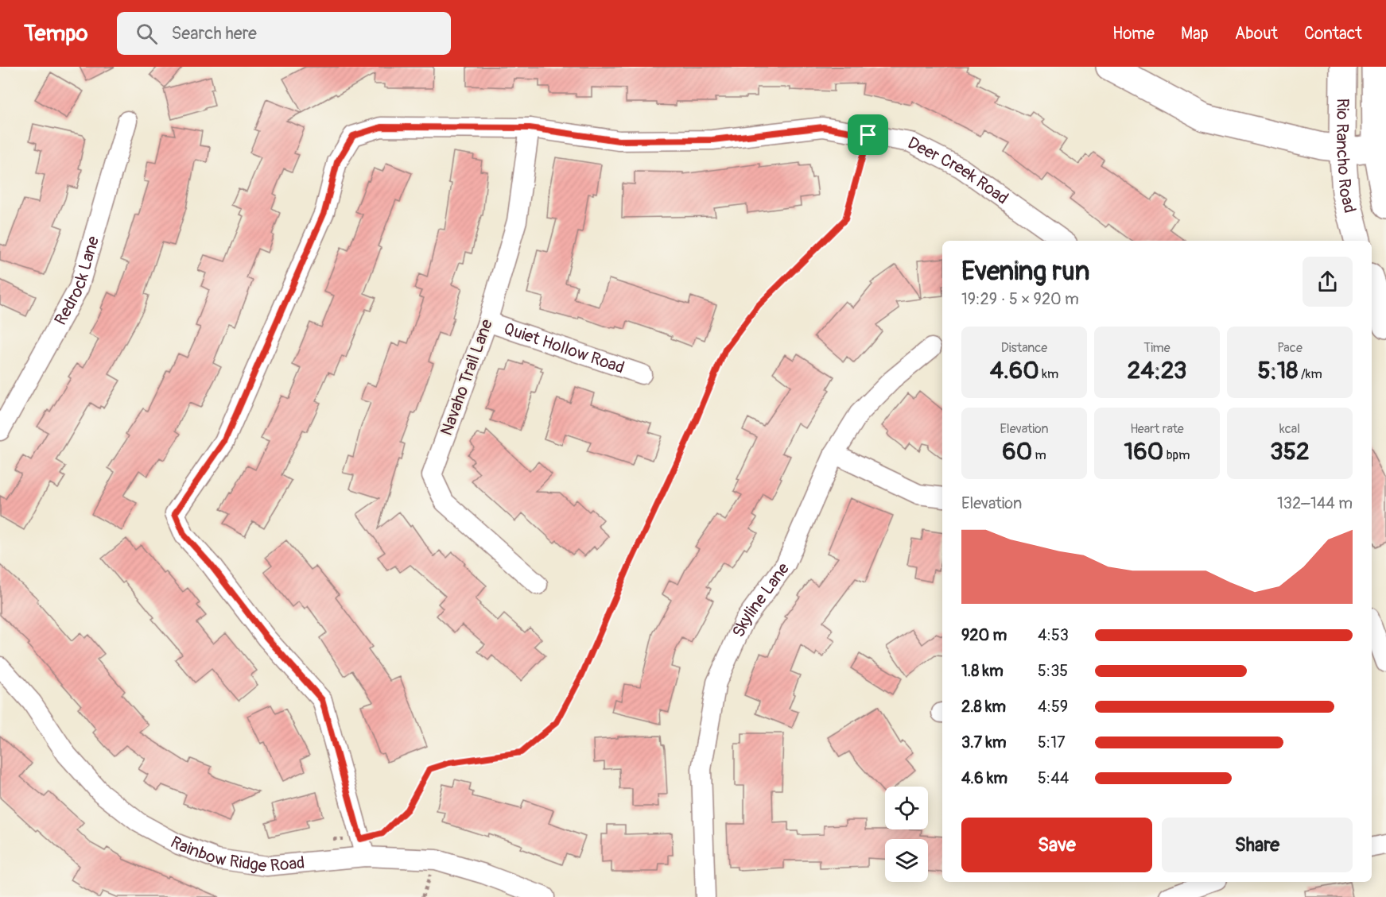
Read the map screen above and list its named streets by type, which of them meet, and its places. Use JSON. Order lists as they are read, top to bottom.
{
  "streets": {
    "main road": ["Rio Rancho Road"],
    "street": [
      "Deer Creek Road",
      "Redrock Lane",
      "Quiet Hollow Road",
      "Navaho Trail Lane",
      "Skyline Lane",
      "Rainbow Ridge Road"
    ]
  },
  "crossings": [
    ["Deer Creek Road", "Navaho Trail Lane"],
    ["Deer Creek Road", "Rainbow Ridge Road"],
    ["Quiet Hollow Road", "Navaho Trail Lane"]
  ],
  "page": {
    "header": "Tempo",
    "search": "Search here",
    "nav": [
      "Home",
      "Map",
      "About",
      "Contact"
    ],
    "heading": ["Evening run", "19:29 · 5 × 920 m"],
    "stats": [
      ["Distance", "4.60 km"],
      ["Time", "24:23"],
      ["Pace", "5:18 /km"],
      ["Elevation", "60 m"],
      ["Heart rate", "160 bpm"],
      ["kcal", "352"]
    ],
    "chart": ["Elevation", "132–144 m"],
    "list": [
      {
        "name": "920 m",
        "note": "4:53"
      },
      {
        "name": "1.8 km",
        "note": "5:35"
      },
      {
        "name": "2.8 km",
        "note": "4:59"
      },
      {
        "name": "3.7 km",
        "note": "5:17"
      },
      {
        "name": "4.6 km",
        "note": "5:44"
      }
    ],
    "buttons": ["Save", "Share"]
  }
}
